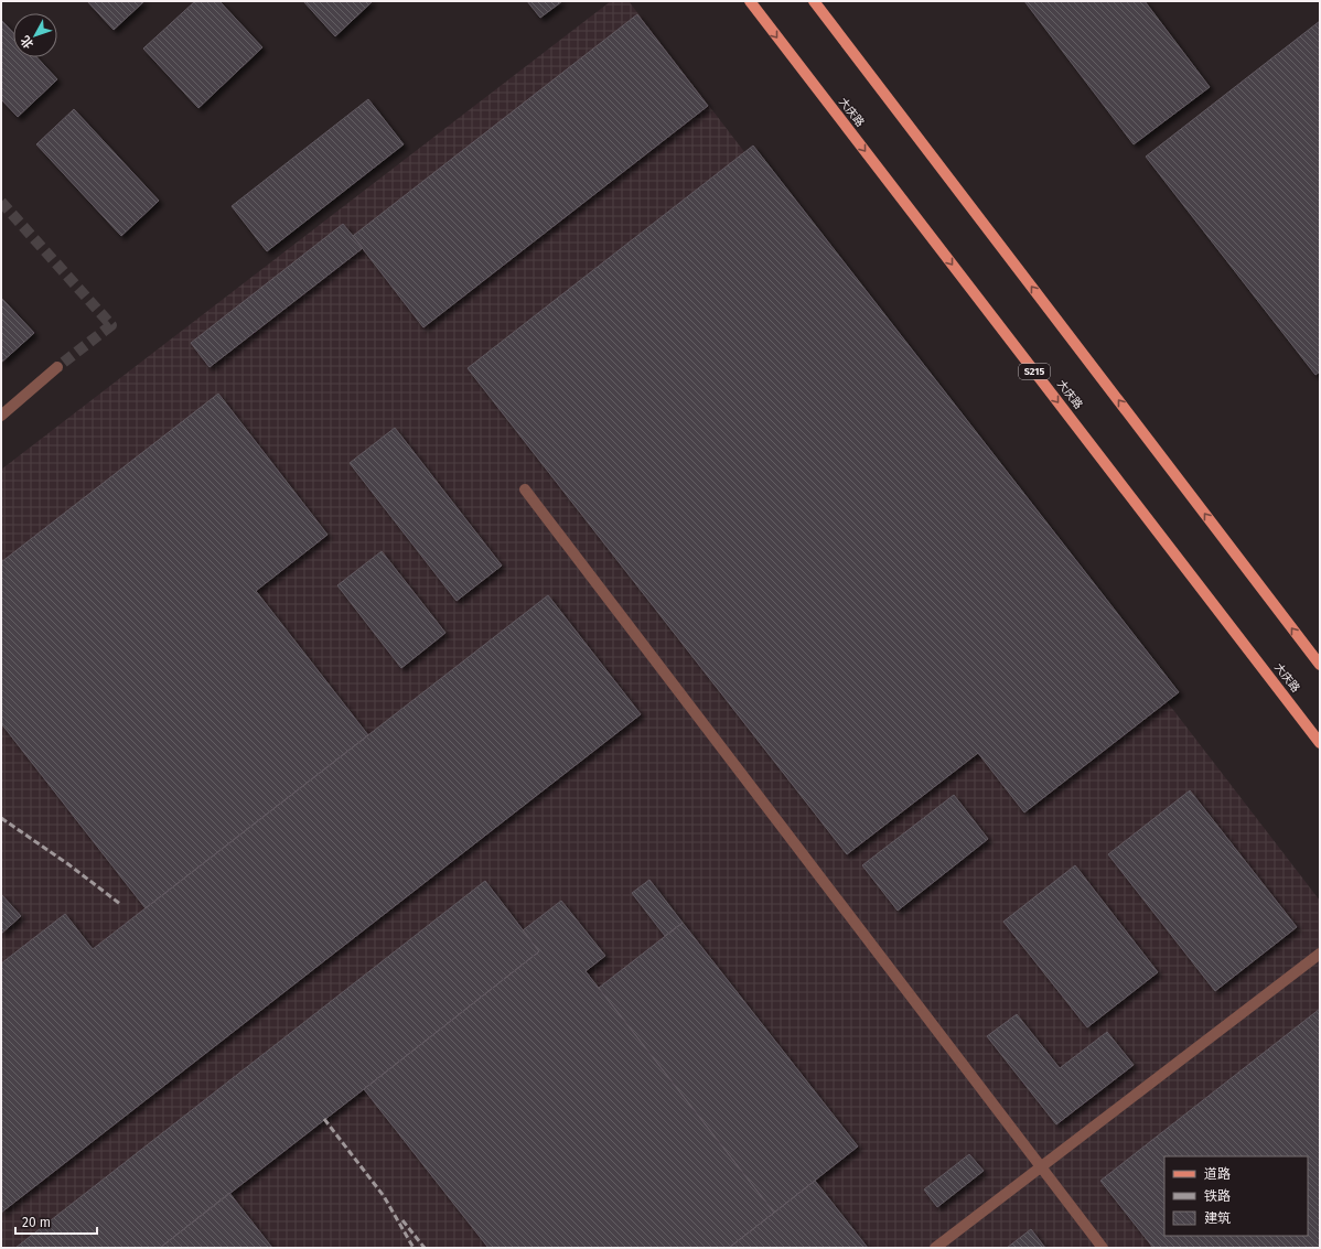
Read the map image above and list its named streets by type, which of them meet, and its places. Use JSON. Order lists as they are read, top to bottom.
{
  "streets": {
    "main road": ["大庆路", "S215"]
  },
  "legend": ["道路", "铁路", "建筑"],
  "scale_bar": "20 m",
  "north": "bottom left"
}
